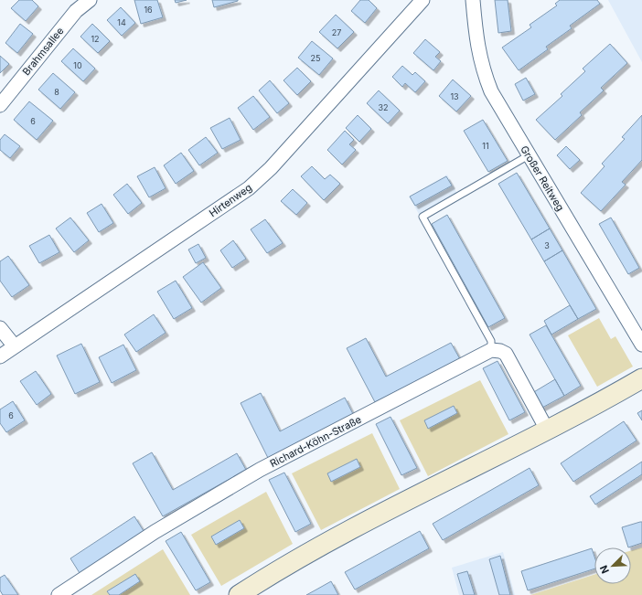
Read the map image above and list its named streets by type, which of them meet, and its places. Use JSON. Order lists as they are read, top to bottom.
{
  "streets": {
    "street": [
      "Brahmsallee",
      "Großer Reitweg",
      "Hirtenweg",
      "Richard-Köhn-Straße"
    ]
  },
  "house_numbers": [
    "16",
    "14",
    "27",
    "12",
    "25",
    "10",
    "8",
    "13",
    "32",
    "6",
    "11",
    "3",
    "6"
  ],
  "north": "bottom left"
}
